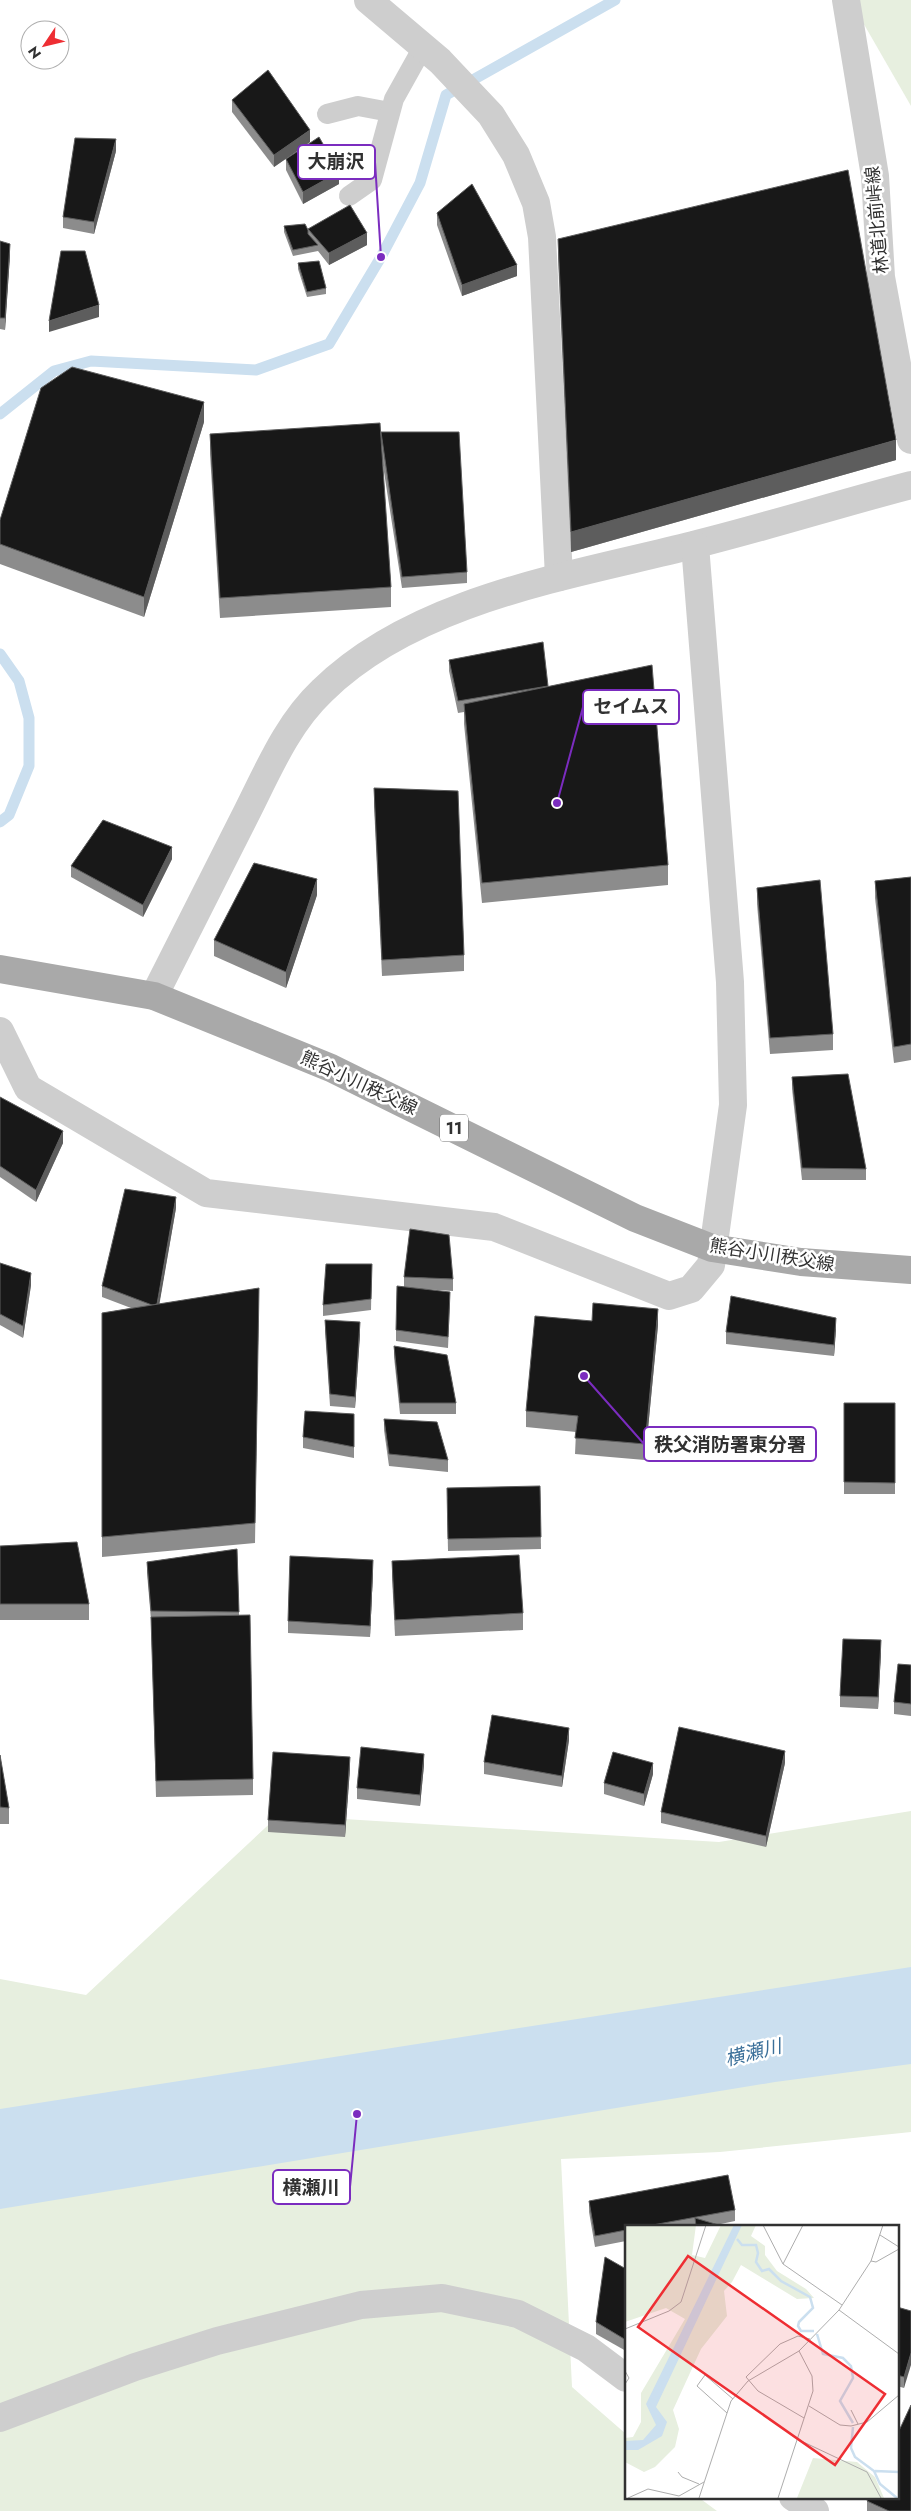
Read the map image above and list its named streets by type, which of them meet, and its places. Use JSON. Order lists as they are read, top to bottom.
{
  "streets": {
    "main road": ["熊谷小川秩父線", "11"],
    "street": ["林道北前峠線"]
  },
  "water": ["横瀬川"],
  "places": [
    "大崩沢",
    "セイムス",
    "秩父消防署東分署",
    "横瀬川"
  ],
  "north": "bottom left"
}
